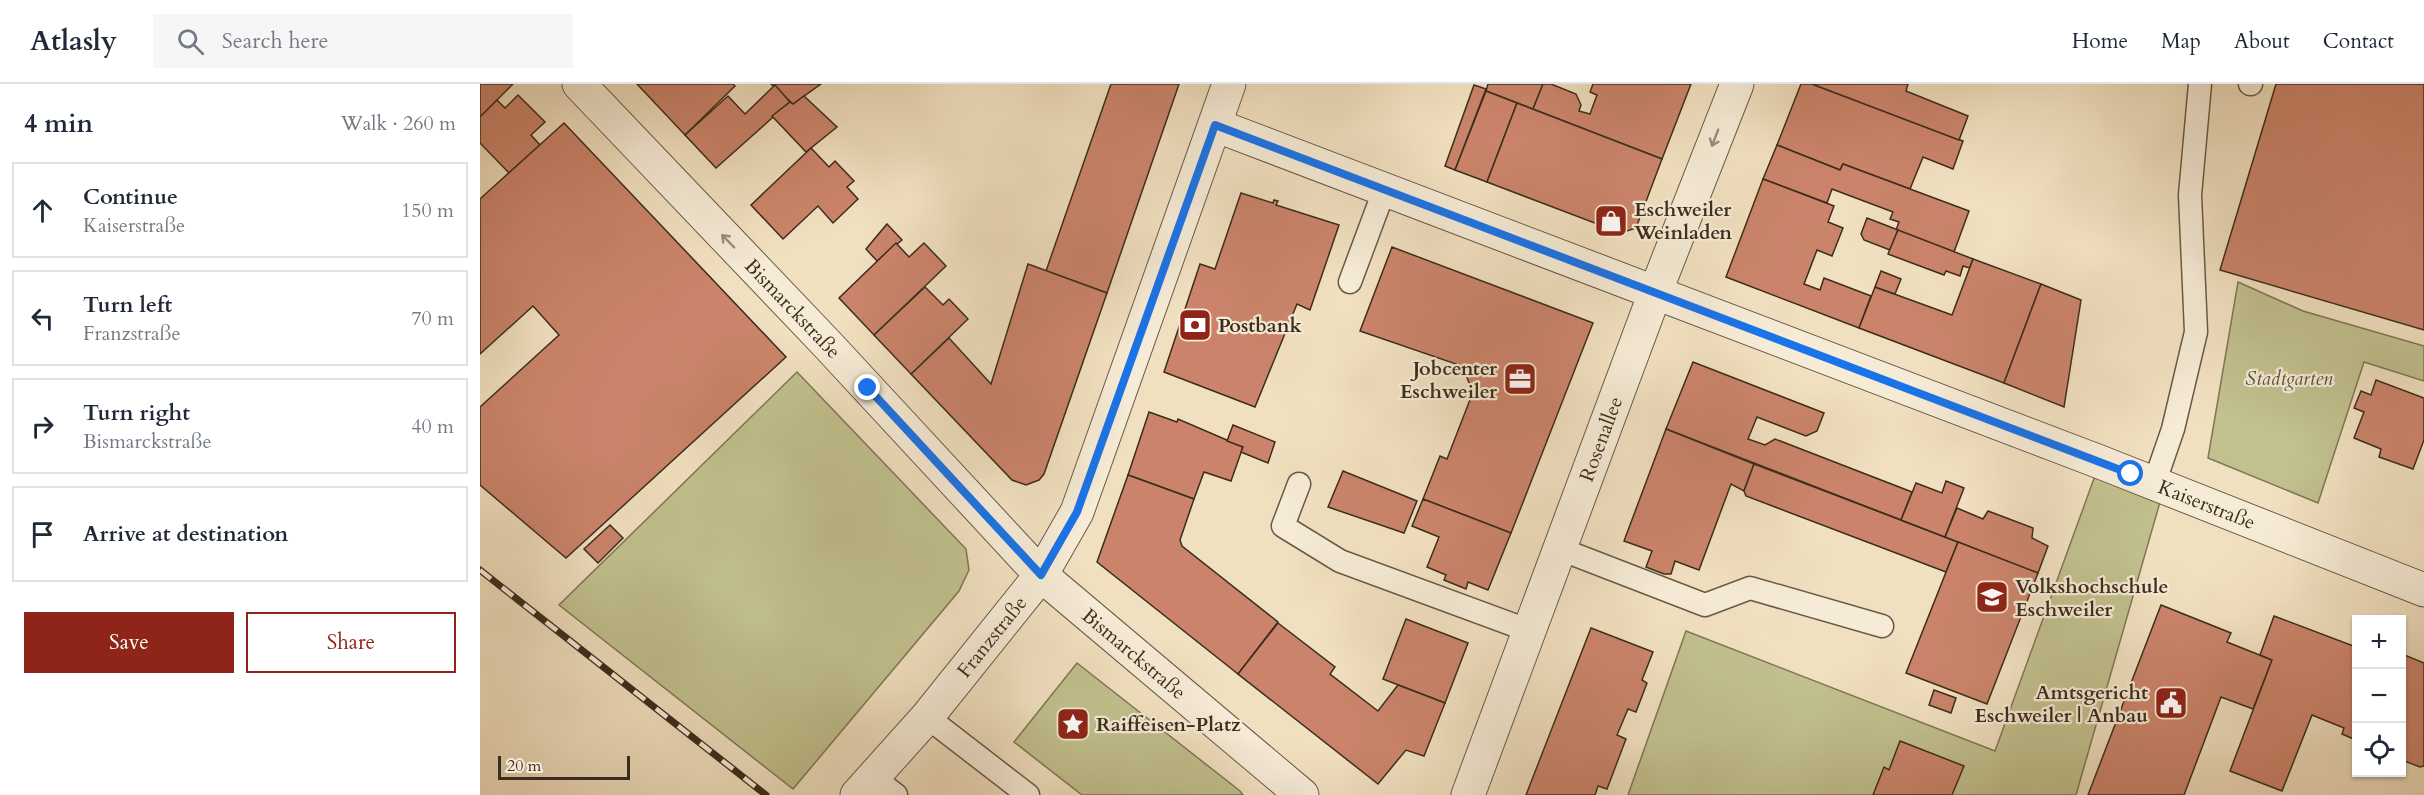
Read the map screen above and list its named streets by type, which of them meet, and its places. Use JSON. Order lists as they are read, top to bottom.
{
  "streets": {
    "street": [
      "Bismarckstraße",
      "Rosenallee",
      "Kaiserstraße",
      "Franzstraße"
    ]
  },
  "crossings": [
    ["Bismarckstraße", "Franzstraße"],
    ["Rosenallee", "Kaiserstraße"],
    ["Kaiserstraße", "Franzstraße"]
  ],
  "one_way": ["Bismarckstraße"],
  "parks": ["Stadtgarten"],
  "places": {
    "shop": ["Eschweiler Weinladen"],
    "bank": ["Postbank"],
    "office": ["Jobcenter Eschweiler"],
    "school or university": ["Volkshochschule Eschweiler"],
    "public building": ["Amtsgericht Eschweiler | Anbau"],
    "place": ["Raiffeisen-Platz"]
  },
  "scale_bar": "20 m",
  "page": {
    "header": "Atlasly",
    "search": "Search here",
    "nav": [
      "Home",
      "Map",
      "About",
      "Contact"
    ],
    "heading": ["4 min", "Walk · 260 m"],
    "list": [
      ["Continue", "Kaiserstraße", "150 m"],
      ["Turn left", "Franzstraße", "70 m"],
      ["Turn right", "Bismarckstraße", "40 m"],
      "Arrive at destination"
    ],
    "buttons": ["Save", "Share"],
    "map_buttons": ["+", "−"],
    "scale": "20 m"
  }
}
